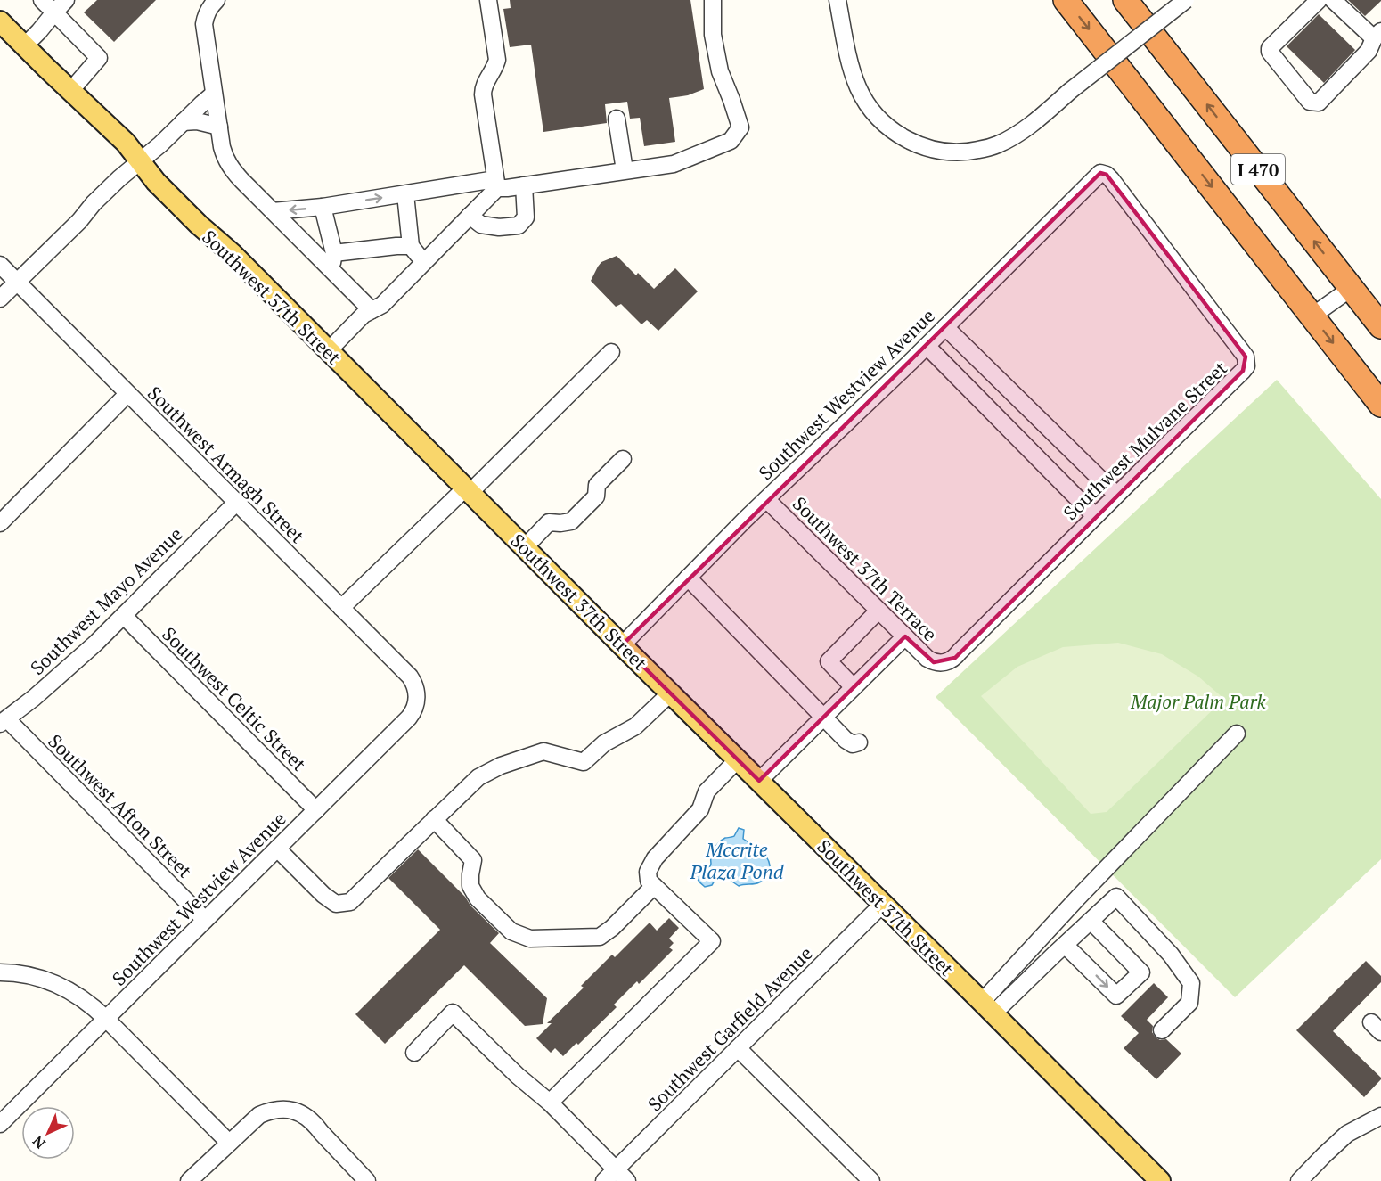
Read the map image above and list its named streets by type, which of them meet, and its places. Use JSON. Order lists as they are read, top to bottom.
{
  "streets": {
    "highway": ["I 470"],
    "main road": ["Southwest 37th Street"],
    "street": [
      "Southwest Westview Avenue",
      "Southwest Mulvane Street",
      "Southwest Armagh Street",
      "Southwest 37th Terrace",
      "Southwest Mayo Avenue",
      "Southwest Celtic Street",
      "Southwest Afton Street",
      "Southwest Garfield Avenue"
    ]
  },
  "crossings": [
    ["Southwest 37th Street", "Southwest Westview Avenue"],
    ["Southwest 37th Street", "Southwest Garfield Avenue"],
    ["Southwest Westview Avenue", "Southwest Mulvane Street"],
    ["Southwest Westview Avenue", "Southwest Armagh Street"],
    ["Southwest Westview Avenue", "Southwest 37th Terrace"],
    ["Southwest Westview Avenue", "Southwest Celtic Street"],
    ["Southwest Westview Avenue", "Southwest Afton Street"],
    ["Southwest Mulvane Street", "Southwest 37th Terrace"],
    ["Southwest Armagh Street", "Southwest Mayo Avenue"],
    ["Southwest Mayo Avenue", "Southwest Celtic Street"],
    ["Southwest Mayo Avenue", "Southwest Afton Street"]
  ],
  "water": ["Mccrite Plaza Pond"],
  "parks": ["Major Palm Park"],
  "north": "bottom left"
}
